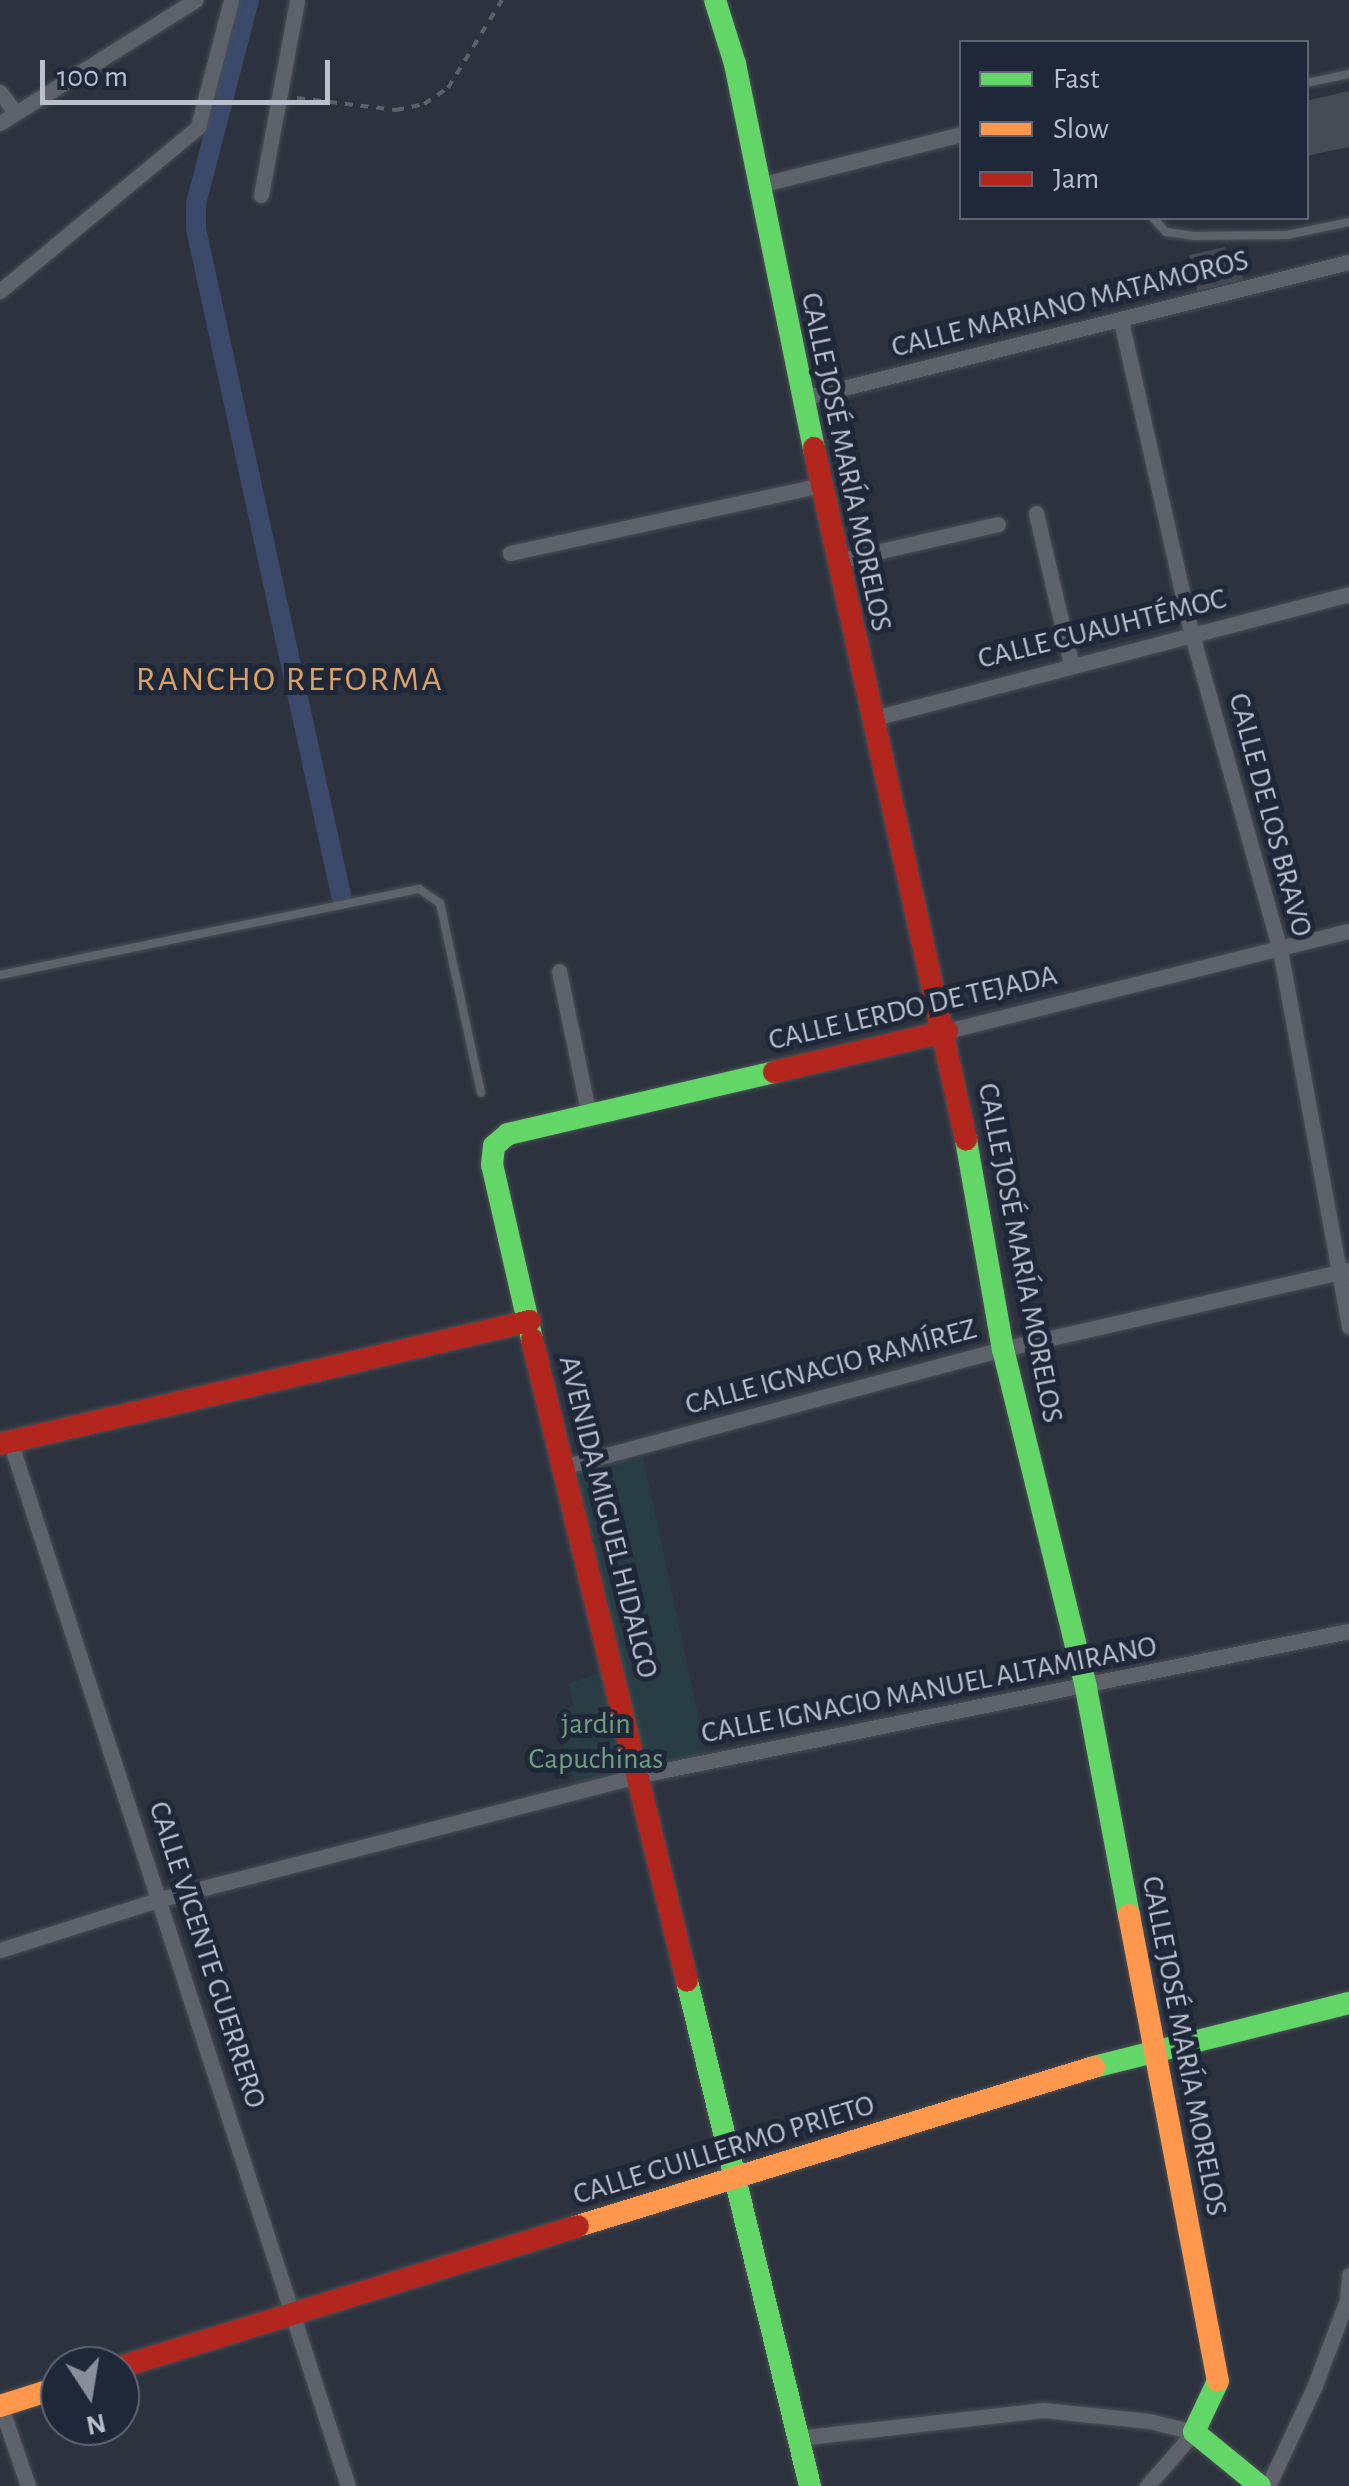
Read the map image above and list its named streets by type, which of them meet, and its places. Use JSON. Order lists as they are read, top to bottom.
{
  "streets": {
    "street": [
      "CALLE MARIANO MATAMOROS",
      "CALLE JOSÉ MARÍA MORELOS",
      "CALLE CUAUHTÉMOC",
      "CALLE DE LOS BRAVO",
      "CALLE LERDO DE TEJADA",
      "CALLE IGNACIO RAMÍREZ",
      "AVENIDA MIGUEL HIDALGO",
      "CALLE IGNACIO MANUEL ALTAMIRANO",
      "CALLE VICENTE GUERRERO",
      "CALLE GUILLERMO PRIETO"
    ]
  },
  "crossings": [
    ["CALLE MARIANO MATAMOROS", "CALLE JOSÉ MARÍA MORELOS"],
    ["CALLE MARIANO MATAMOROS", "CALLE DE LOS BRAVO"],
    ["CALLE JOSÉ MARÍA MORELOS", "CALLE CUAUHTÉMOC"],
    ["CALLE JOSÉ MARÍA MORELOS", "CALLE LERDO DE TEJADA"],
    ["CALLE JOSÉ MARÍA MORELOS", "CALLE IGNACIO RAMÍREZ"],
    ["CALLE JOSÉ MARÍA MORELOS", "CALLE IGNACIO MANUEL ALTAMIRANO"],
    ["CALLE JOSÉ MARÍA MORELOS", "CALLE GUILLERMO PRIETO"],
    ["CALLE CUAUHTÉMOC", "CALLE DE LOS BRAVO"],
    ["CALLE DE LOS BRAVO", "CALLE LERDO DE TEJADA"],
    ["CALLE DE LOS BRAVO", "CALLE IGNACIO RAMÍREZ"],
    ["CALLE LERDO DE TEJADA", "AVENIDA MIGUEL HIDALGO"],
    ["CALLE IGNACIO RAMÍREZ", "AVENIDA MIGUEL HIDALGO"],
    ["AVENIDA MIGUEL HIDALGO", "CALLE IGNACIO MANUEL ALTAMIRANO"],
    ["AVENIDA MIGUEL HIDALGO", "CALLE GUILLERMO PRIETO"],
    ["CALLE IGNACIO MANUEL ALTAMIRANO", "CALLE VICENTE GUERRERO"],
    ["CALLE VICENTE GUERRERO", "CALLE GUILLERMO PRIETO"]
  ],
  "districts": ["RANCHO REFORMA"],
  "parks": ["jardin Capuchinas"],
  "legend": ["Fast", "Slow", "Jam"],
  "scale_bar": "100 m",
  "north": "bottom"
}
